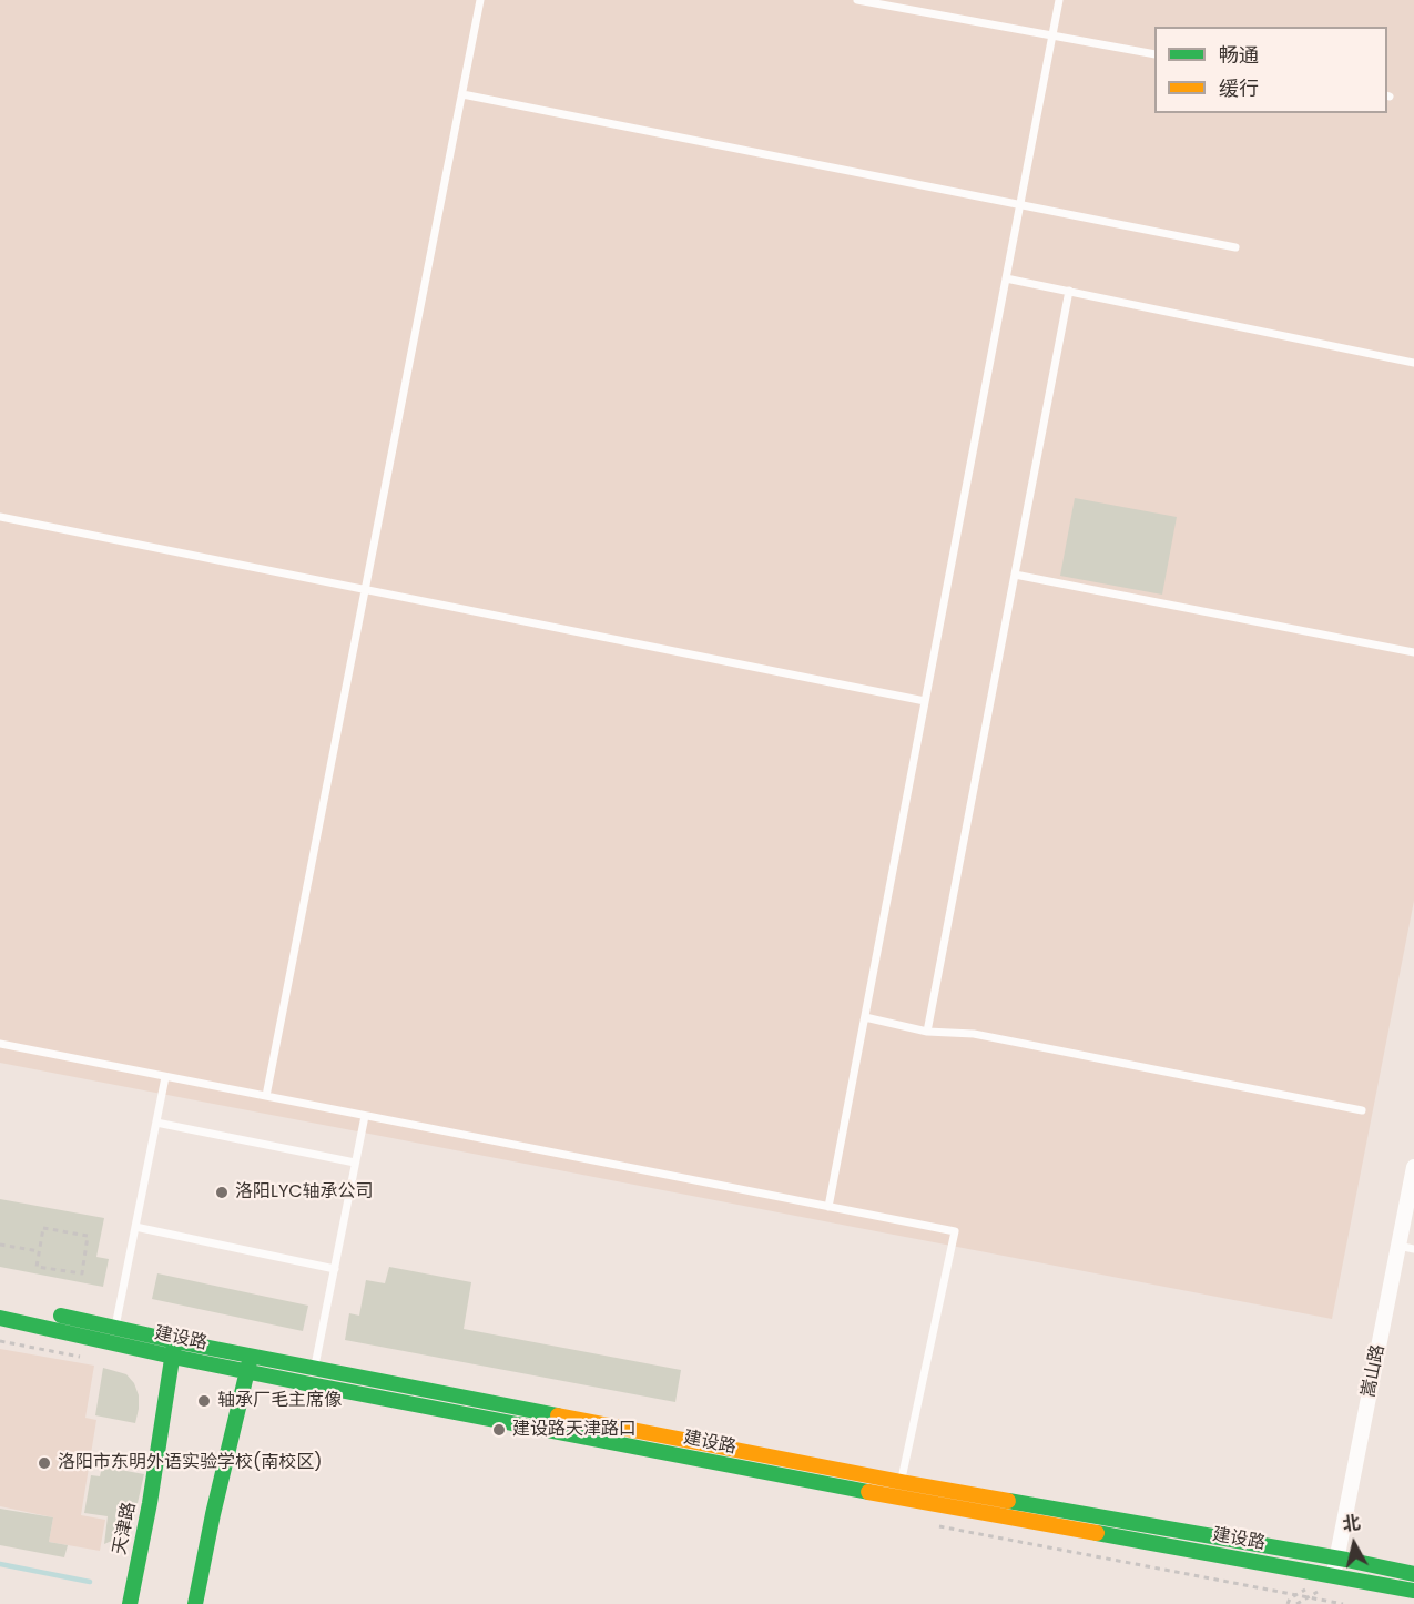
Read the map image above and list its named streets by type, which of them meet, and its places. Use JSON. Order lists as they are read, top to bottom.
{
  "streets": {
    "street": ["建设路", "嵩山路", "天津路"]
  },
  "crossings": [
    ["建设路", "嵩山路"],
    ["建设路", "天津路"]
  ],
  "places": [
    "洛阳LYC轴承公司",
    "轴承厂毛主席像",
    "建设路天津路口",
    "洛阳市东明外语实验学校(南校区)"
  ],
  "legend": ["畅通", "缓行"],
  "north": "top"
}
